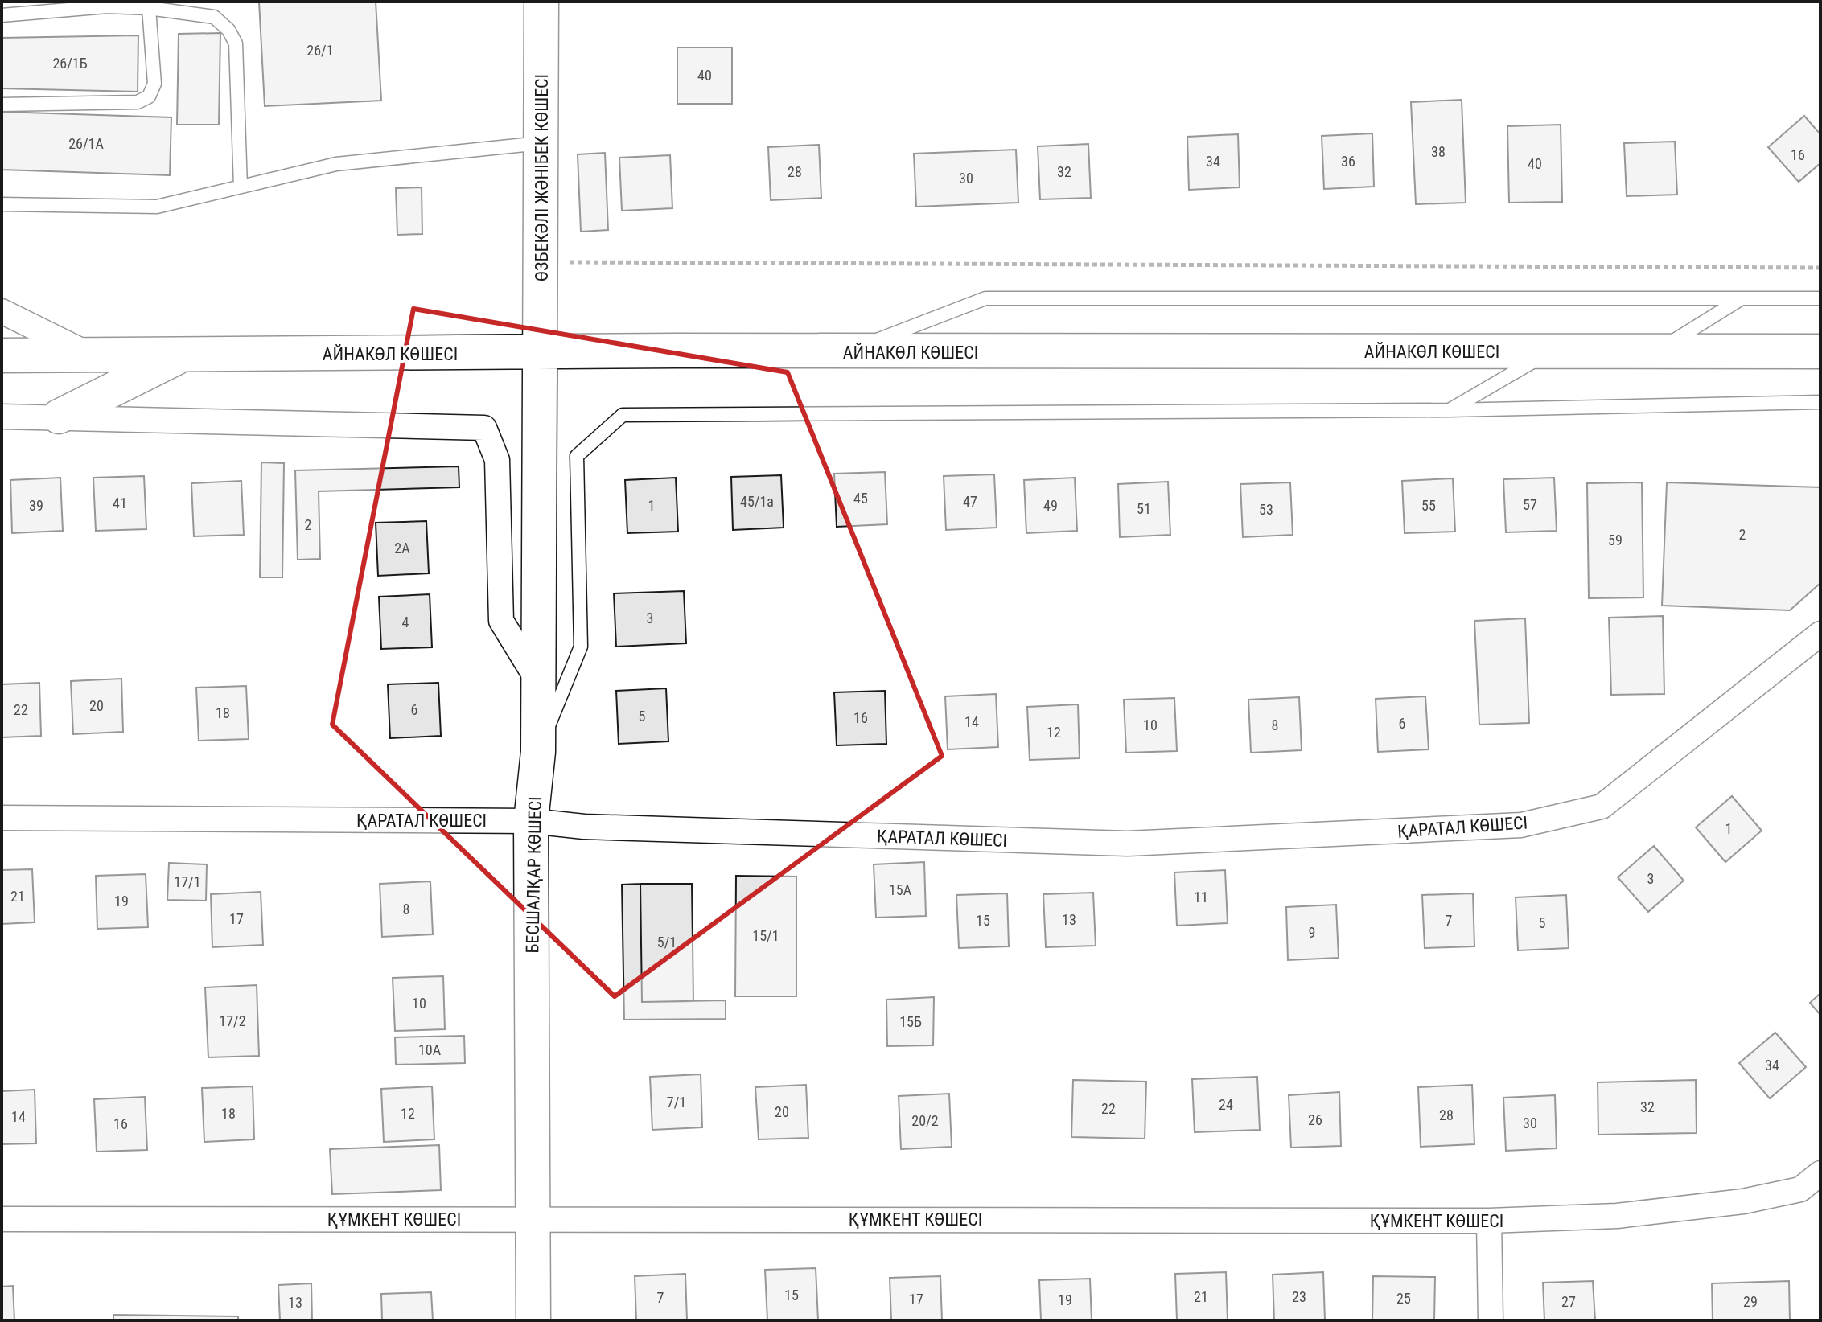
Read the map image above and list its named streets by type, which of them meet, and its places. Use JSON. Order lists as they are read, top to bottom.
{
  "streets": {
    "main road": ["ӨЗБЕКӘЛІ ЖӘНІБЕК КӨШЕСІ", "АЙНАКӨЛ КӨШЕСІ", "БЕСШАЛҚАР КӨШЕСІ"],
    "street": ["ҚАРАТАЛ КӨШЕСІ", "ҚҰМКЕНТ КӨШЕСІ"]
  },
  "crossings": [
    ["ӨЗБЕКӘЛІ ЖӘНІБЕК КӨШЕСІ", "АЙНАКӨЛ КӨШЕСІ"],
    ["ӨЗБЕКӘЛІ ЖӘНІБЕК КӨШЕСІ", "БЕСШАЛҚАР КӨШЕСІ"],
    ["АЙНАКӨЛ КӨШЕСІ", "БЕСШАЛҚАР КӨШЕСІ"],
    ["ҚАРАТАЛ КӨШЕСІ", "БЕСШАЛҚАР КӨШЕСІ"],
    ["БЕСШАЛҚАР КӨШЕСІ", "ҚҰМКЕНТ КӨШЕСІ"]
  ],
  "house_numbers": [
    "26/1",
    "26/1Б",
    "40",
    "26/1А",
    "38",
    "16",
    "34",
    "36",
    "40",
    "28",
    "32",
    "30",
    "45",
    "45/1а",
    "47",
    "41",
    "57",
    "39",
    "1",
    "49",
    "55",
    "51",
    "53",
    "2",
    "2",
    "59",
    "2А",
    "3",
    "4",
    "20",
    "22",
    "6",
    "18",
    "5",
    "16",
    "14",
    "6",
    "10",
    "8",
    "12",
    "1",
    "3",
    "17/1",
    "15А",
    "21",
    "11",
    "19",
    "8",
    "17",
    "13",
    "15",
    "7",
    "5",
    "9",
    "15/1",
    "5/1",
    "10",
    "17/2",
    "15Б",
    "10А",
    "34",
    "7/1",
    "24",
    "32",
    "22",
    "20",
    "18",
    "12",
    "28",
    "14",
    "26",
    "20/2",
    "30",
    "16",
    "15",
    "21",
    "23",
    "7",
    "25",
    "17",
    "19",
    "27",
    "29",
    "13"
  ]
}
